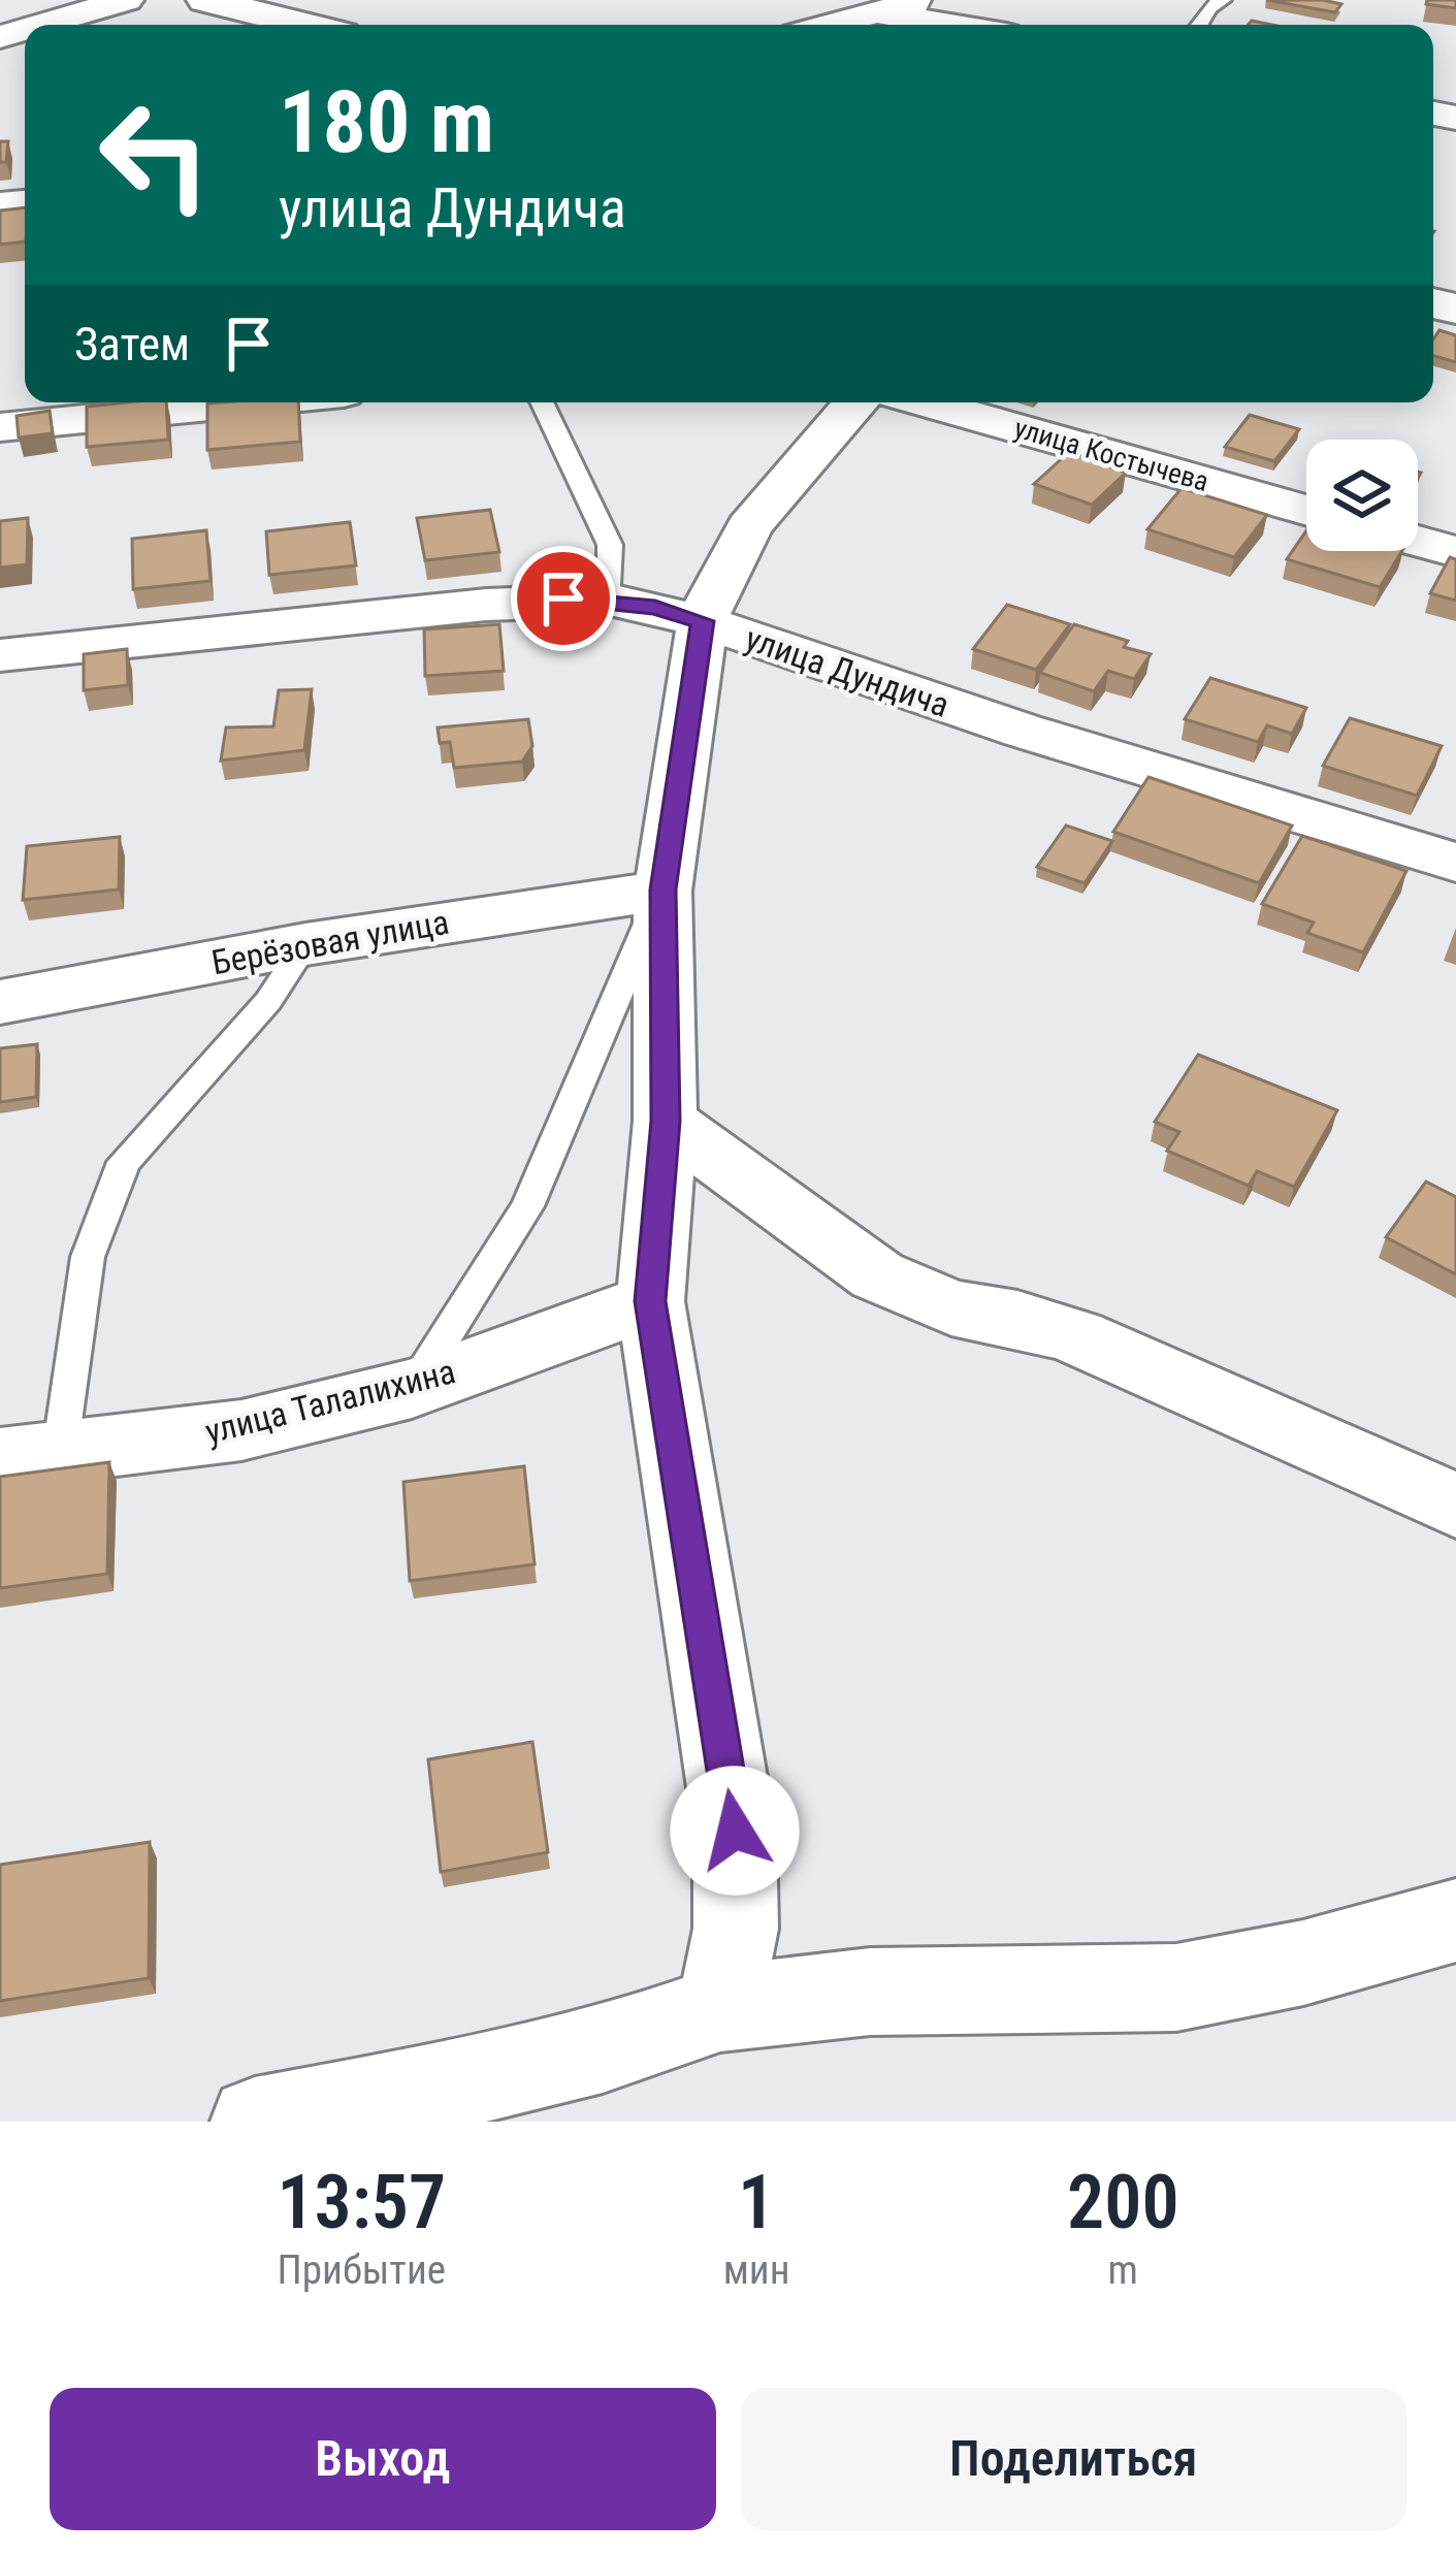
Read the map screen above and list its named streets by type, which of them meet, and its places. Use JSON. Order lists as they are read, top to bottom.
{
  "streets": {
    "street": [
      "улица Костычева",
      "улица Дундича",
      "Берёзовая улица",
      "улица Талалихина"
    ]
  },
  "page": {
    "turn": ["180 m", "улица Дундича"],
    "then": "Затем",
    "eta": [
      "13:57",
      "Прибытие",
      "1",
      "мин",
      "200",
      "m"
    ],
    "buttons": ["Выход", "Поделиться"]
  }
}
